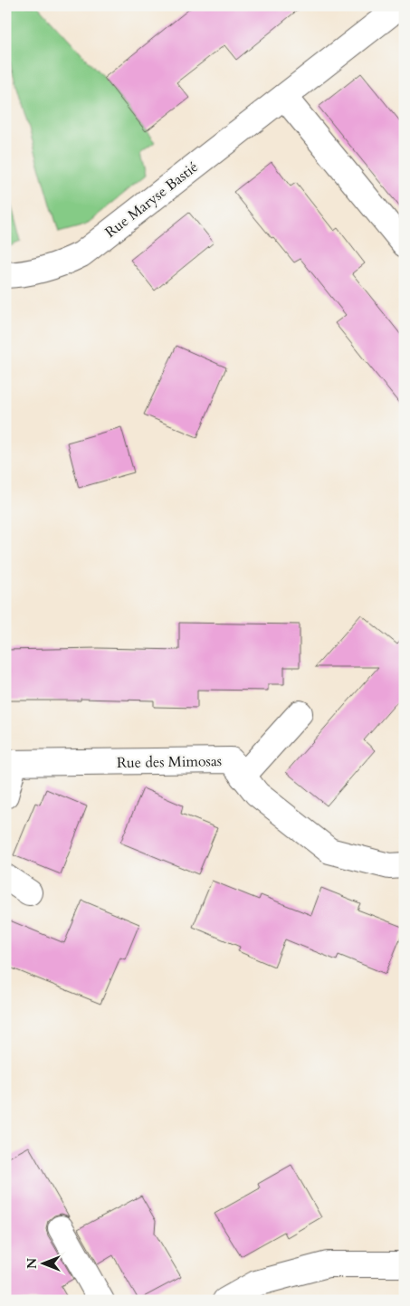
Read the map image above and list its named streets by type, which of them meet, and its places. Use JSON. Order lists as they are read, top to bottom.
{
  "streets": {
    "street": ["Rue Maryse Bastié", "Rue des Mimosas"]
  },
  "north": "left"
}
